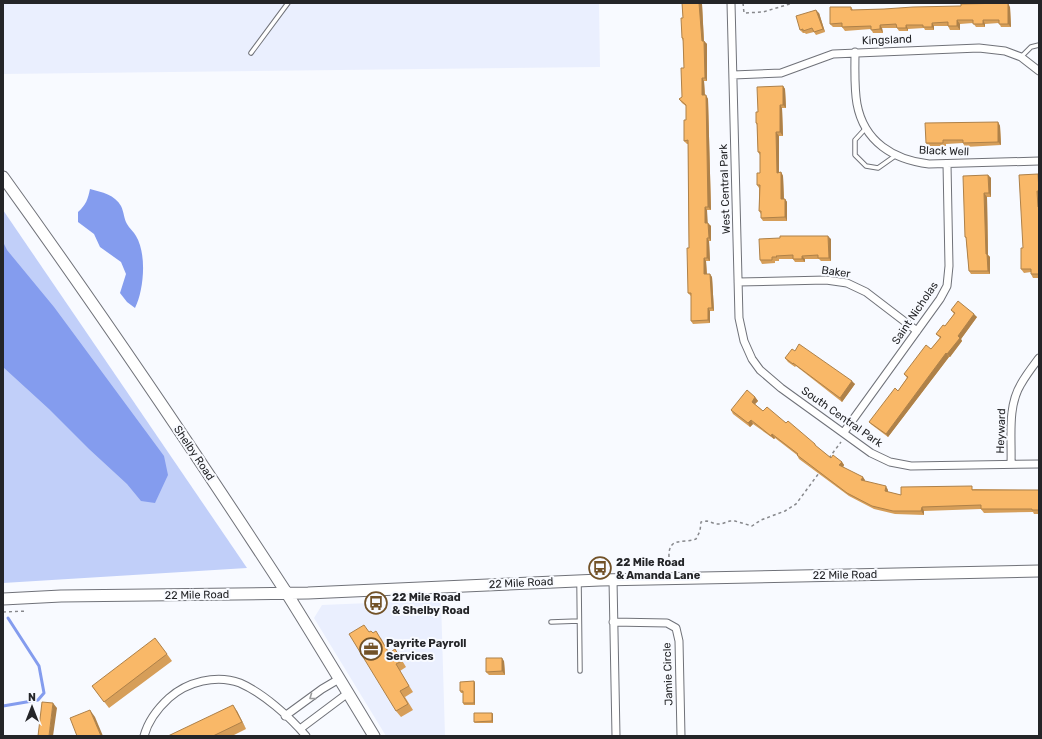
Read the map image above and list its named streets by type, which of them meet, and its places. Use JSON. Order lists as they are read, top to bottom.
{
  "streets": {
    "street": [
      "Kingsland",
      "Black Well",
      "West Central Park",
      "Baker",
      "Saint Nicholas",
      "South Central Park",
      "Heyward",
      "Shelby Road",
      "22 Mile Road",
      "Jamie Circle"
    ]
  },
  "crossings": [
    ["Kingsland", "Black Well"],
    ["Kingsland", "West Central Park"],
    ["Black Well", "Saint Nicholas"],
    ["West Central Park", "Baker"],
    ["West Central Park", "South Central Park"],
    ["Baker", "Saint Nicholas"],
    ["Saint Nicholas", "South Central Park"],
    ["South Central Park", "Heyward"],
    ["Shelby Road", "22 Mile Road"]
  ],
  "places": {
    "bus stop": ["22 Mile Road & Amanda Lane", "22 Mile Road & Shelby Road"],
    "office": ["Payrite Payroll Services"]
  },
  "north": "top"
}
